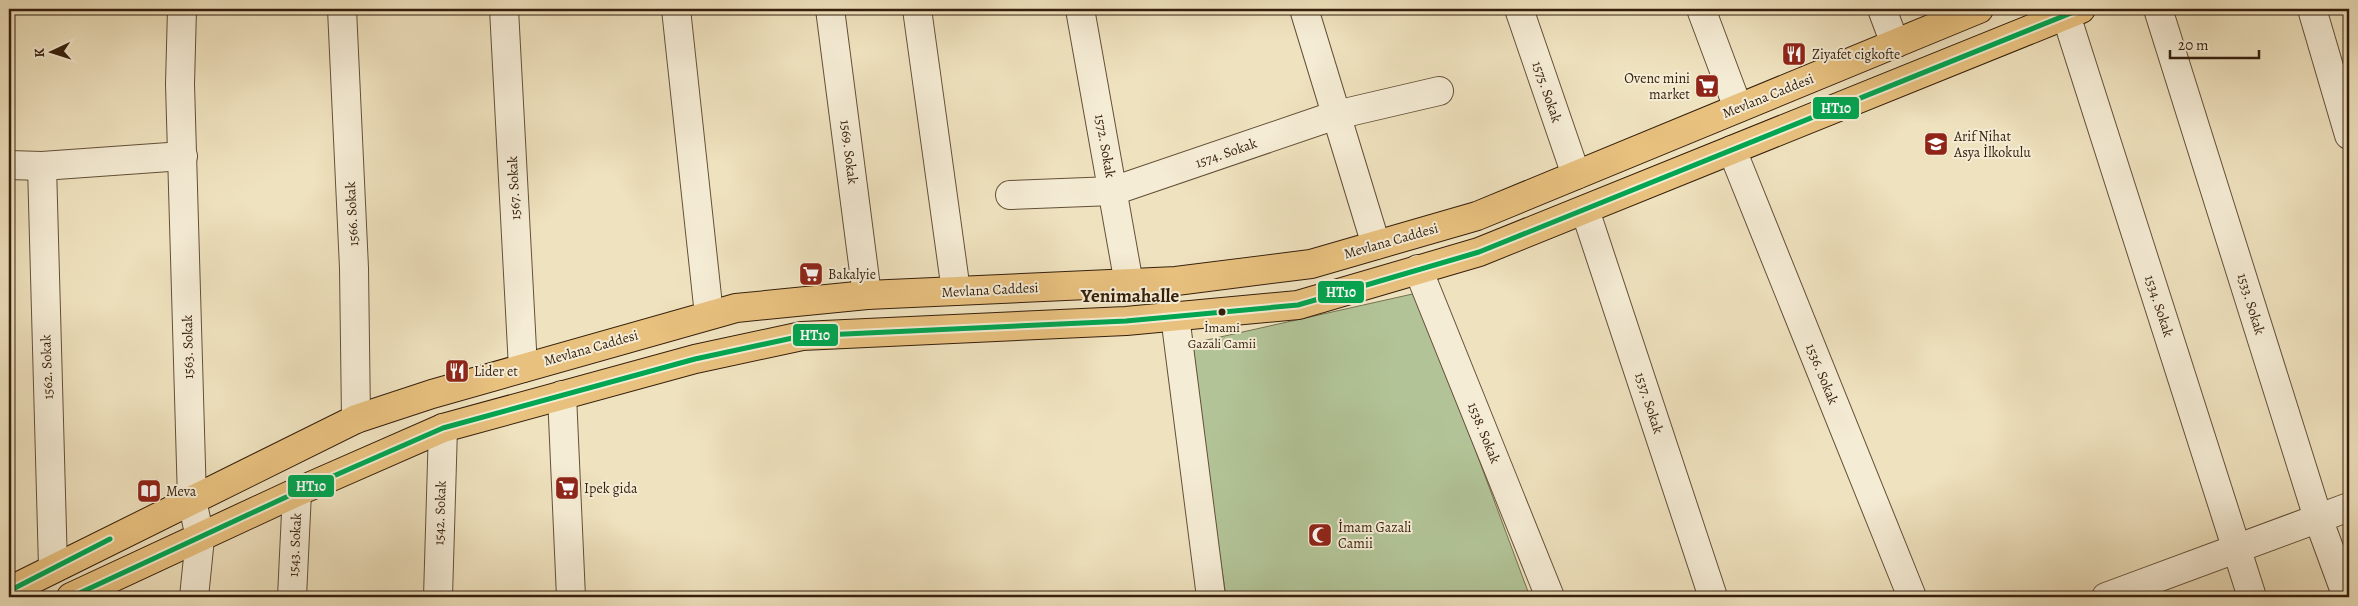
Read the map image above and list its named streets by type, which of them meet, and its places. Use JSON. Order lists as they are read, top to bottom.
{
  "streets": {
    "main road": ["Mevlana Caddesi"],
    "street": [
      "1575. Sokak",
      "1572. Sokak",
      "1569. Sokak",
      "1574. Sokak",
      "1567. Sokak",
      "1566. Sokak",
      "1533. Sokak",
      "1534. Sokak",
      "1563. Sokak",
      "1562. Sokak",
      "1536. Sokak",
      "1537. Sokak",
      "1538. Sokak",
      "1542. Sokak",
      "1543. Sokak"
    ]
  },
  "crossings": [
    ["1575. Sokak", "Mevlana Caddesi"],
    ["Mevlana Caddesi", "1572. Sokak"],
    ["Mevlana Caddesi", "1569. Sokak"],
    ["Mevlana Caddesi", "1567. Sokak"],
    ["Mevlana Caddesi", "1566. Sokak"],
    ["Mevlana Caddesi", "1563. Sokak"],
    ["Mevlana Caddesi", "1562. Sokak"],
    ["1572. Sokak", "1574. Sokak"]
  ],
  "districts": ["Yenimahalle"],
  "places": {
    "restaurant": ["Ziyafet cigkofte", "Lider et"],
    "supermarket": ["Ovenc mini market", "Bakalyie", "Ipek gida"],
    "school or university": ["Arif Nihat Asya İlkokulu"],
    "other": ["İmami Gazali Camii"],
    "library": ["Meva"],
    "mosque": ["İmam Gazali Camii"]
  },
  "lines": ["transit line HT10"],
  "scale_bar": "20 m",
  "north": "left"
}
